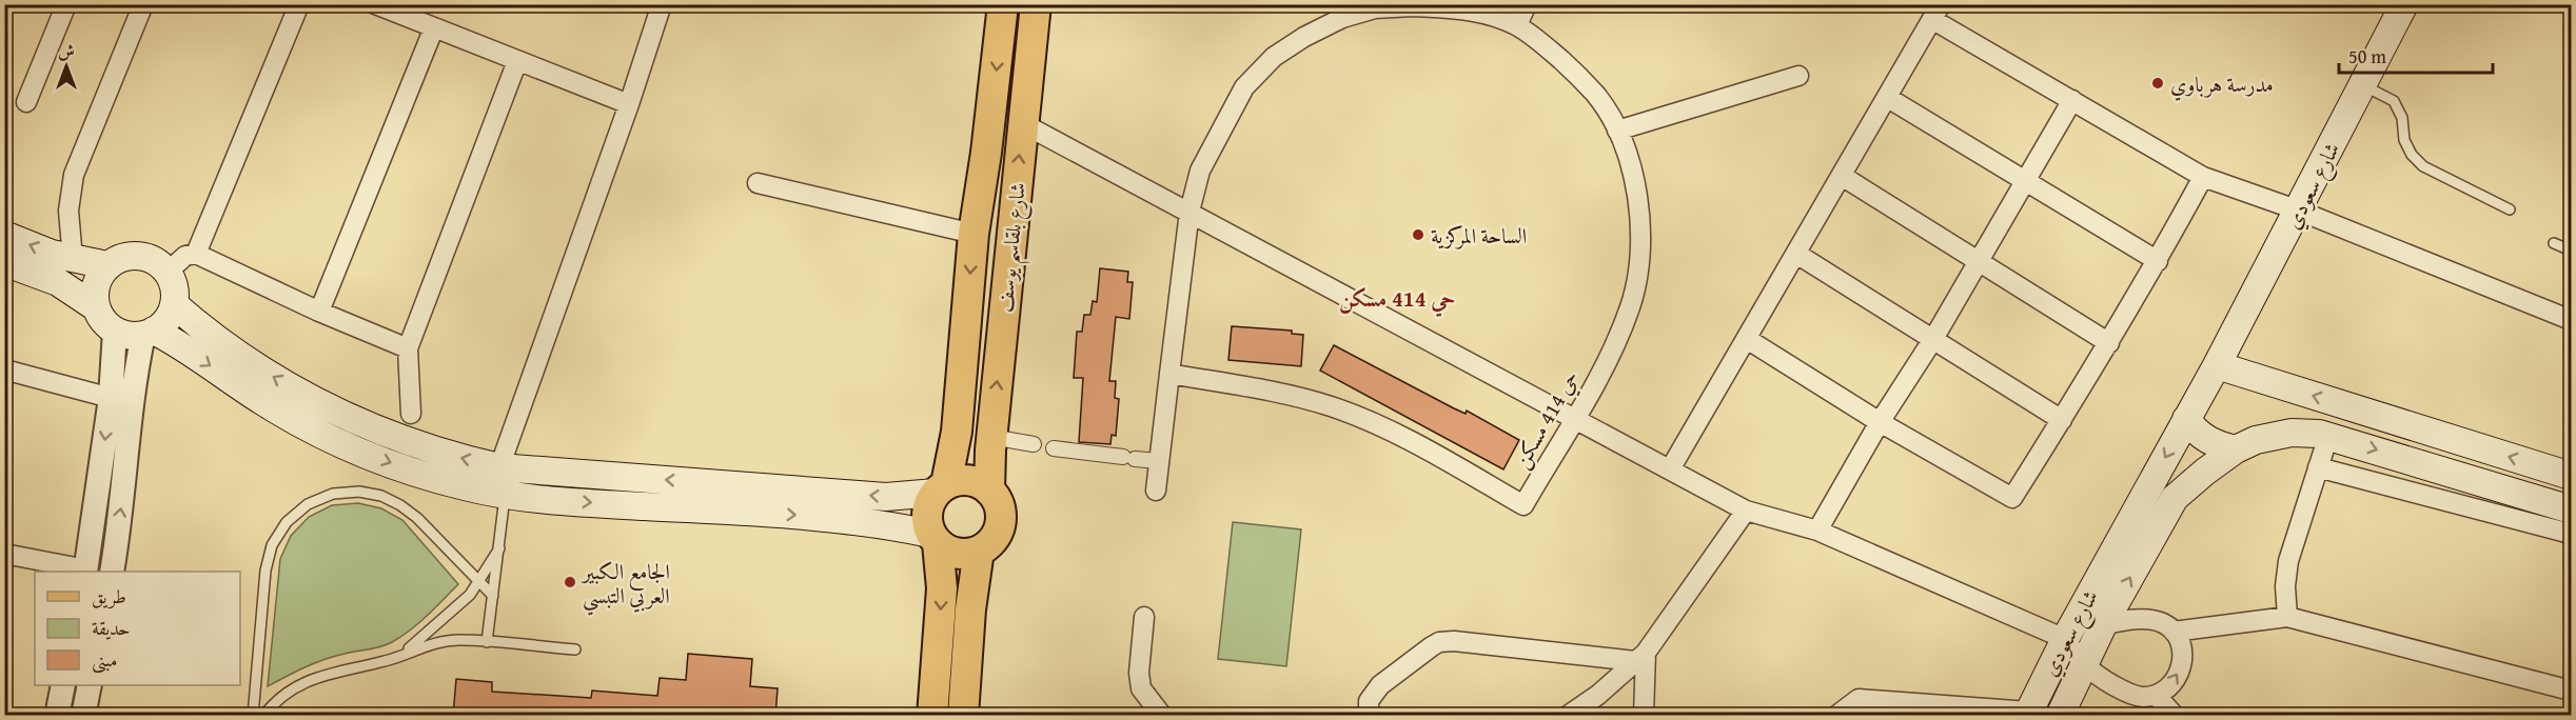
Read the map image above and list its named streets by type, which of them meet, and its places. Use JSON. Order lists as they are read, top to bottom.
{
  "streets": {
    "main road": ["شارع سعودي", "شارع بلقاسم يوسف"],
    "street": ["حي 414 مسكن"]
  },
  "districts": ["حي 414 مسكن"],
  "places": ["مدرسة هرباوي", "الساحة المركزية", "الجامع الكبير العربي التبسي"],
  "legend": ["طريق", "حديقة", "مبنى"],
  "scale_bar": "50 m",
  "north": "top"
}
